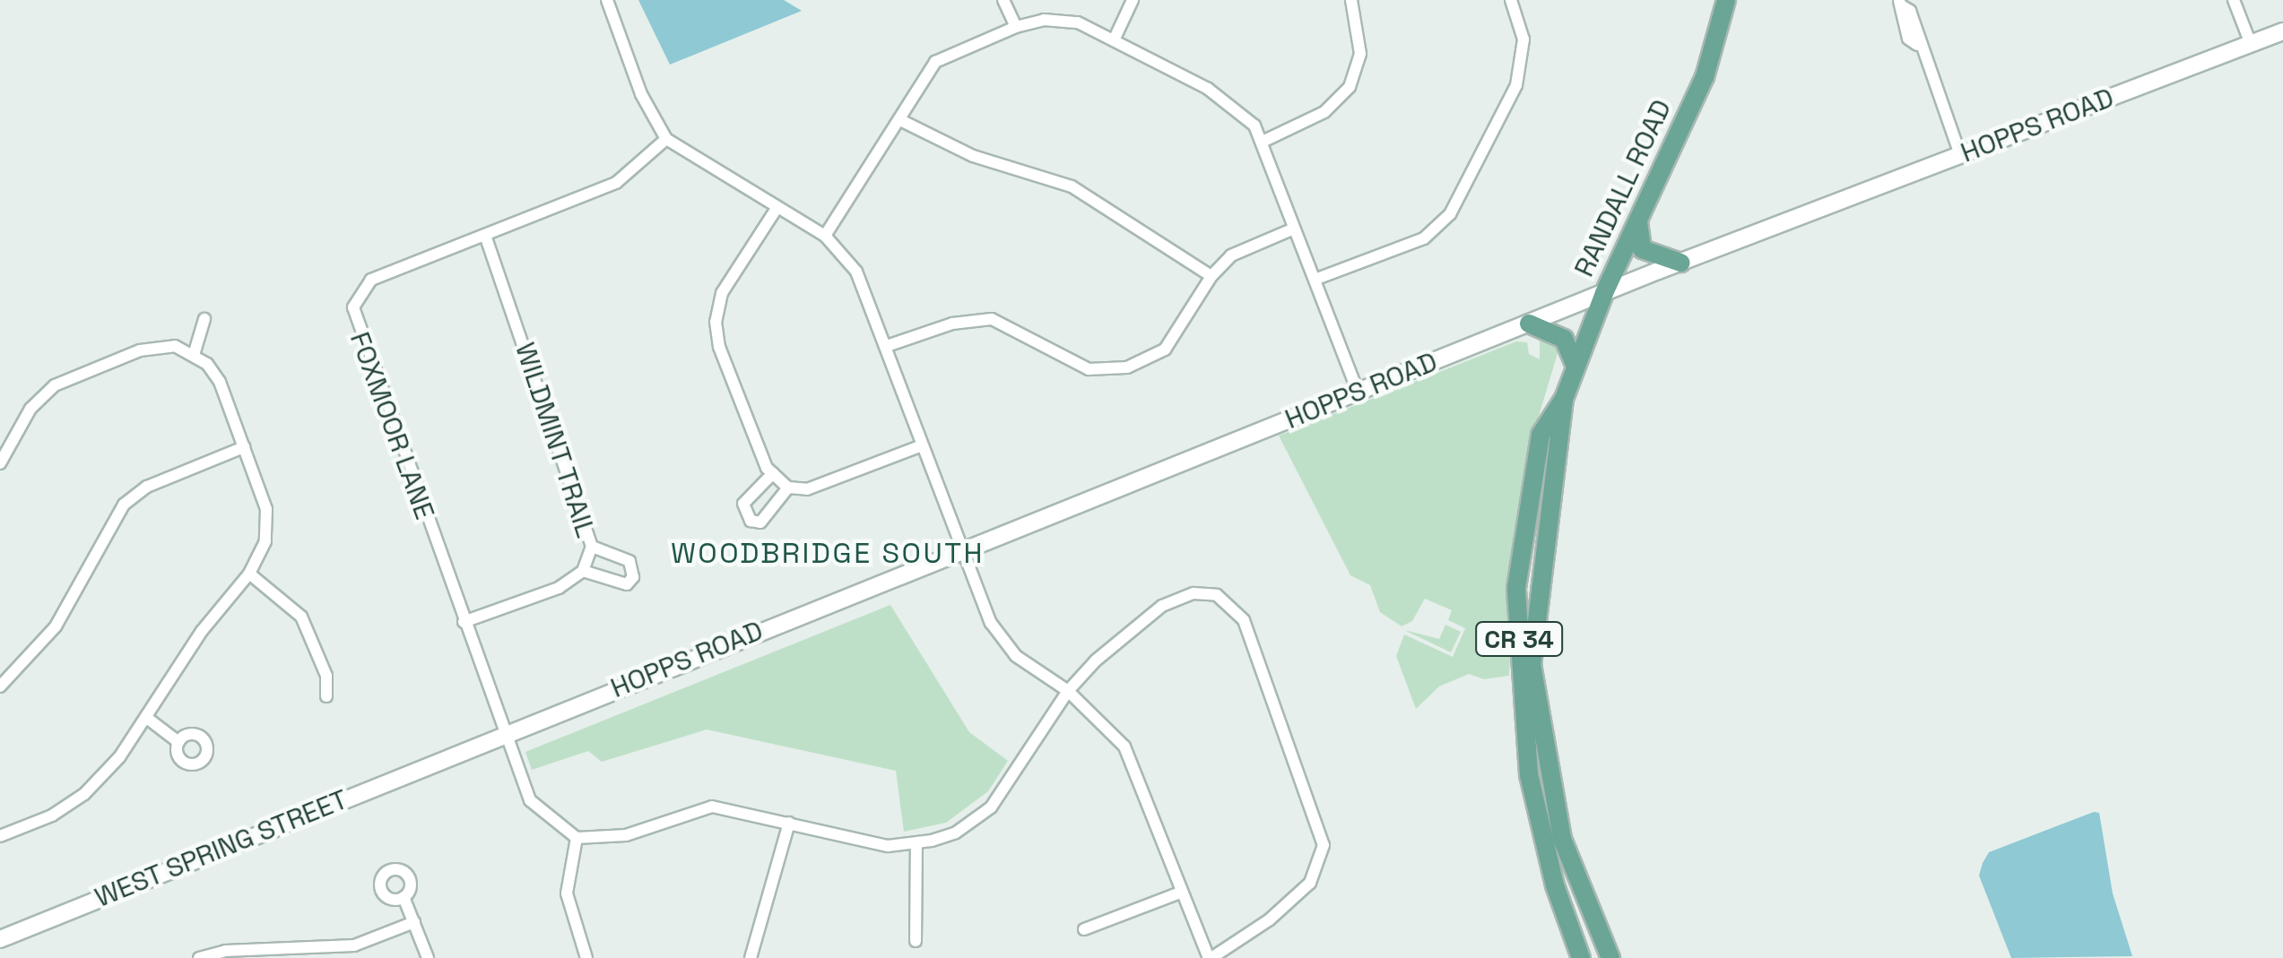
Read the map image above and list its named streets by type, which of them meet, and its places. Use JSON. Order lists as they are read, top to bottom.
{
  "streets": {
    "main road": [
      "HOPPS ROAD",
      "RANDALL ROAD",
      "CR 34",
      "WEST SPRING STREET"
    ],
    "street": ["FOXMOOR LANE", "WILDMINT TRAIL"]
  },
  "crossings": [
    ["HOPPS ROAD", "RANDALL ROAD"],
    ["HOPPS ROAD", "FOXMOOR LANE"],
    ["HOPPS ROAD", "WEST SPRING STREET"],
    ["FOXMOOR LANE", "WILDMINT TRAIL"]
  ],
  "districts": ["WOODBRIDGE SOUTH"]
}
